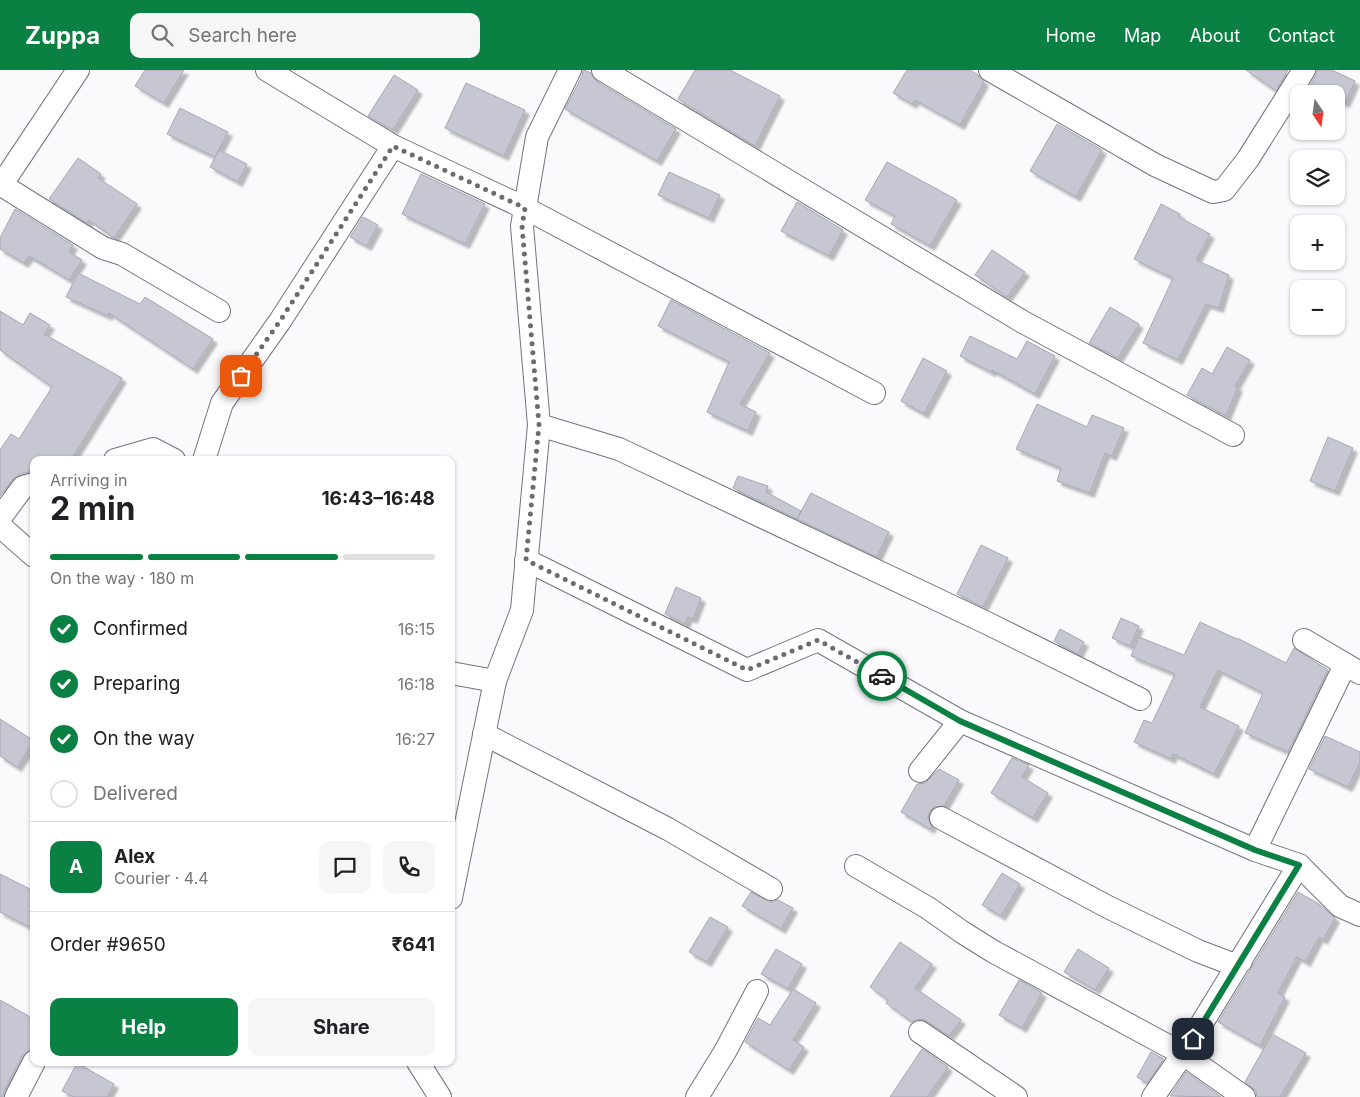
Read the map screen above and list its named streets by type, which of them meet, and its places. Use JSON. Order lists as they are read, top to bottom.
{
  "north": "bottom",
  "page": {
    "header": "Zuppa",
    "search": "Search here",
    "nav": [
      "Home",
      "Map",
      "About",
      "Contact"
    ],
    "map_buttons": ["+", "−"],
    "heading": ["2 min", "Arriving in", "16:43–16:48"],
    "panel": [
      "Alex",
      "Courier · 4.4",
      "Order #9650",
      "₹641"
    ],
    "bar": "On the way · 180 m",
    "list": [
      ["Confirmed", "16:15"],
      ["Preparing", "16:18"],
      ["On the way", "16:27"],
      "Delivered"
    ],
    "round": "A",
    "buttons": ["Help", "Share"]
  }
}
